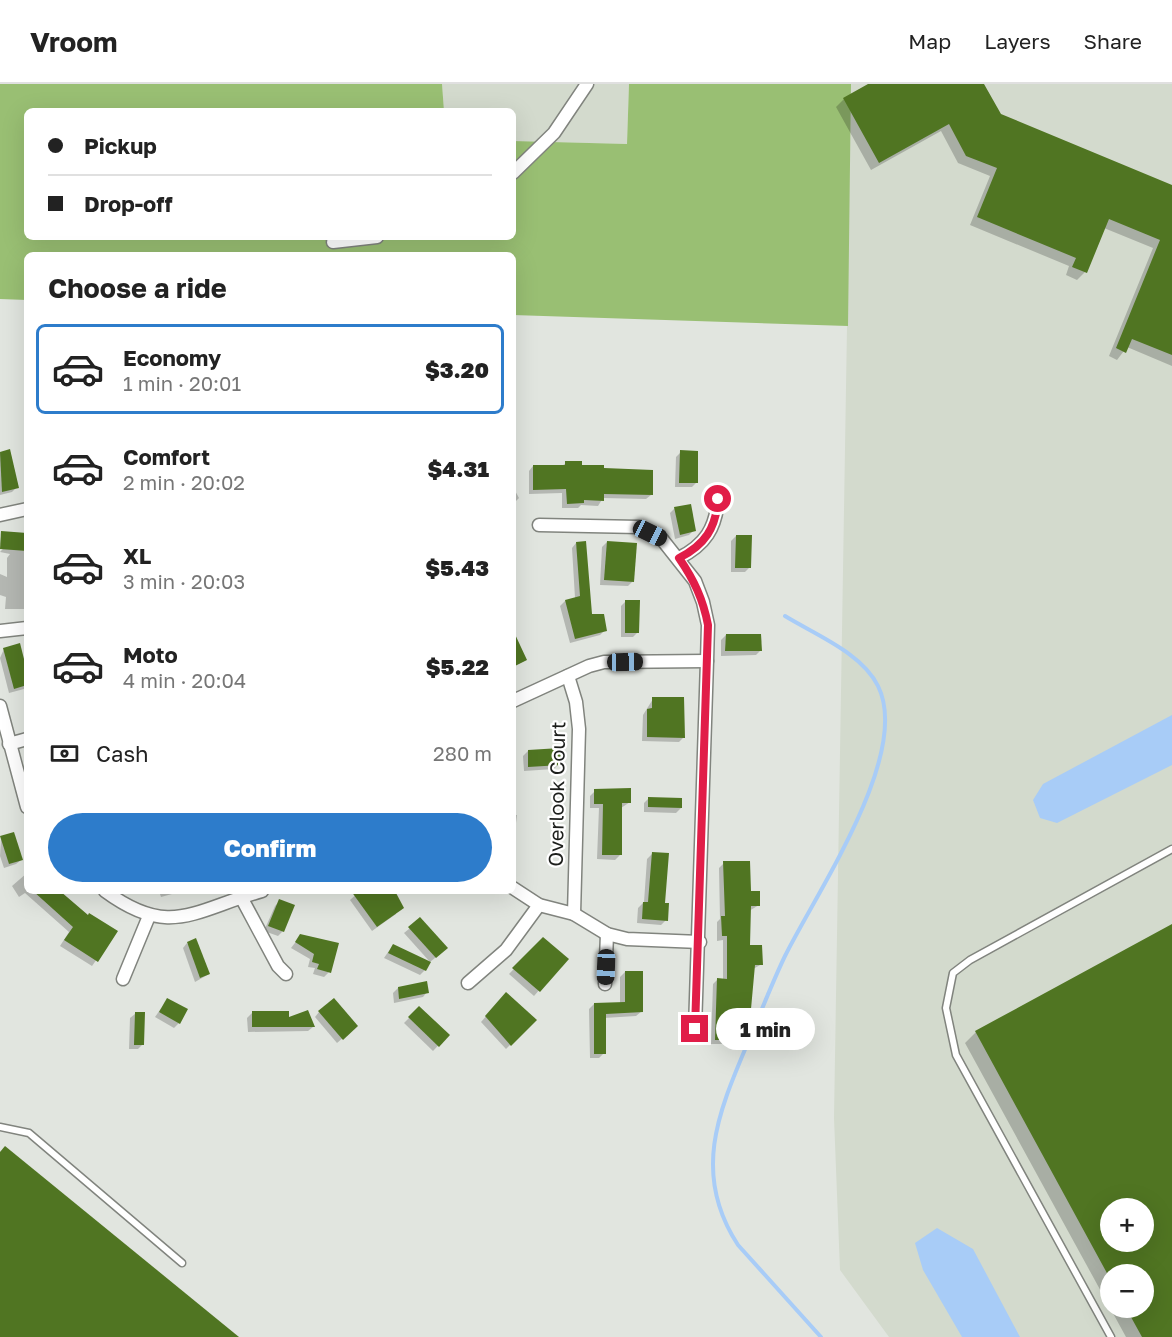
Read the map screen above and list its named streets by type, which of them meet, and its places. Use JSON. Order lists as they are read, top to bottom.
{
  "streets": {
    "street": ["Overlook Court"]
  },
  "page": {
    "header": "Vroom",
    "nav": ["Map", "Layers", "Share"],
    "banner": ["Pickup", "Drop-off"],
    "heading": "Choose a ride",
    "list": [
      {
        "name": "Economy",
        "note": "1 min · 20:01",
        "value": "$3.20"
      },
      {
        "name": "Comfort",
        "note": "2 min · 20:02",
        "value": "$4.31"
      },
      {
        "name": "XL",
        "note": "3 min · 20:03",
        "value": "$5.43"
      },
      {
        "name": "Moto",
        "note": "4 min · 20:04",
        "value": "$5.22"
      }
    ],
    "pay": ["Cash", "280 m"],
    "buttons": "Confirm",
    "bubble": "1 min",
    "map_buttons": ["+", "−"]
  }
}
